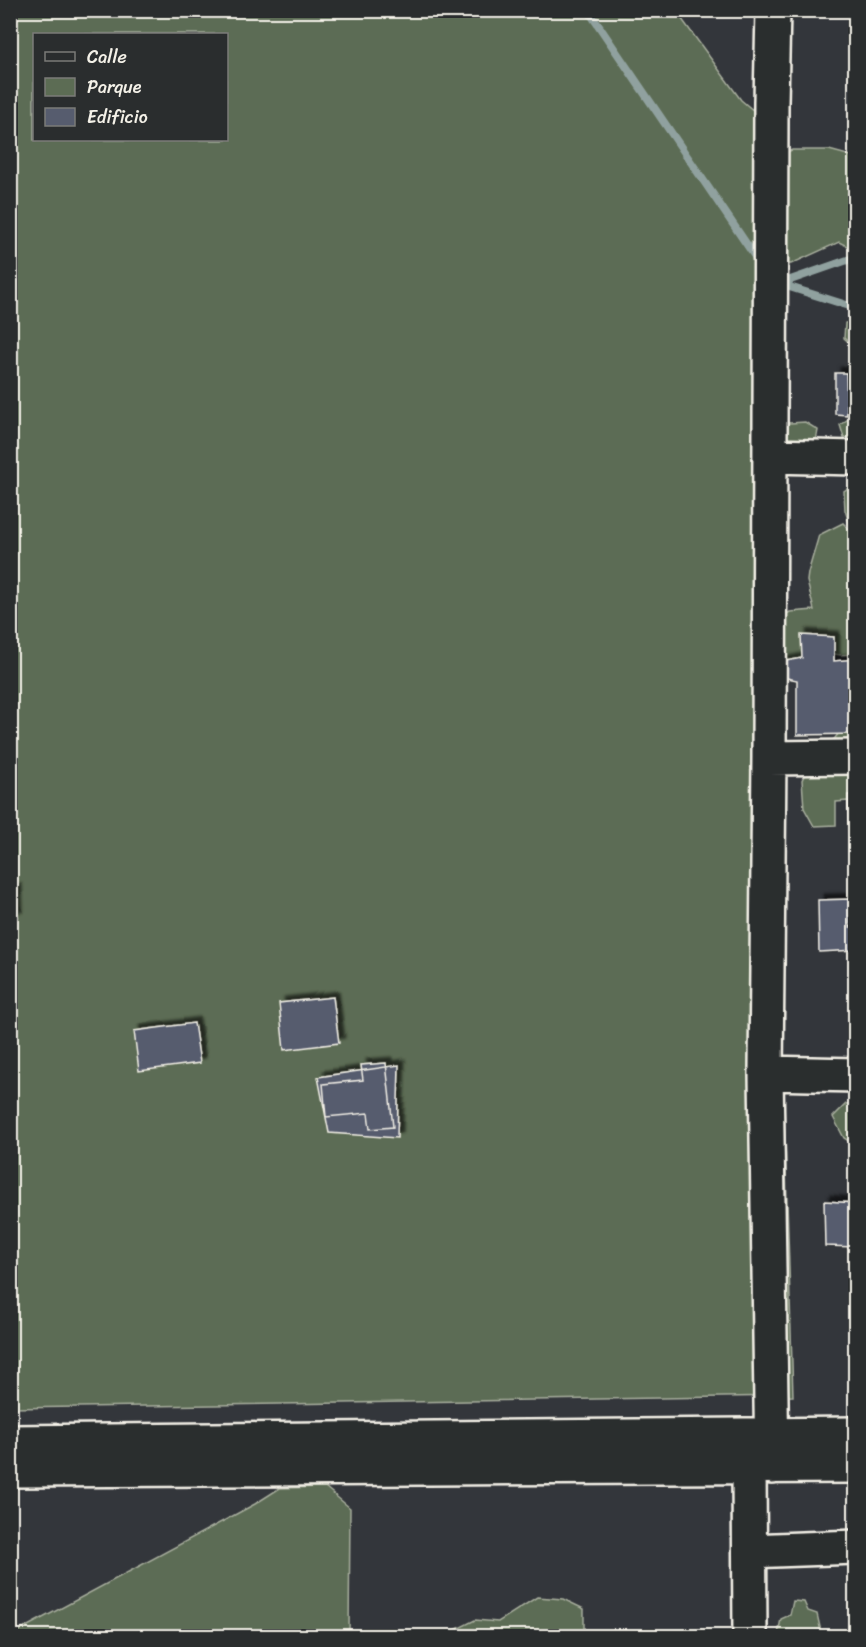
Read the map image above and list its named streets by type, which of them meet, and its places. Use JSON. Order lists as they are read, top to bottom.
{
  "legend": ["Calle", "Parque", "Edificio"]
}
